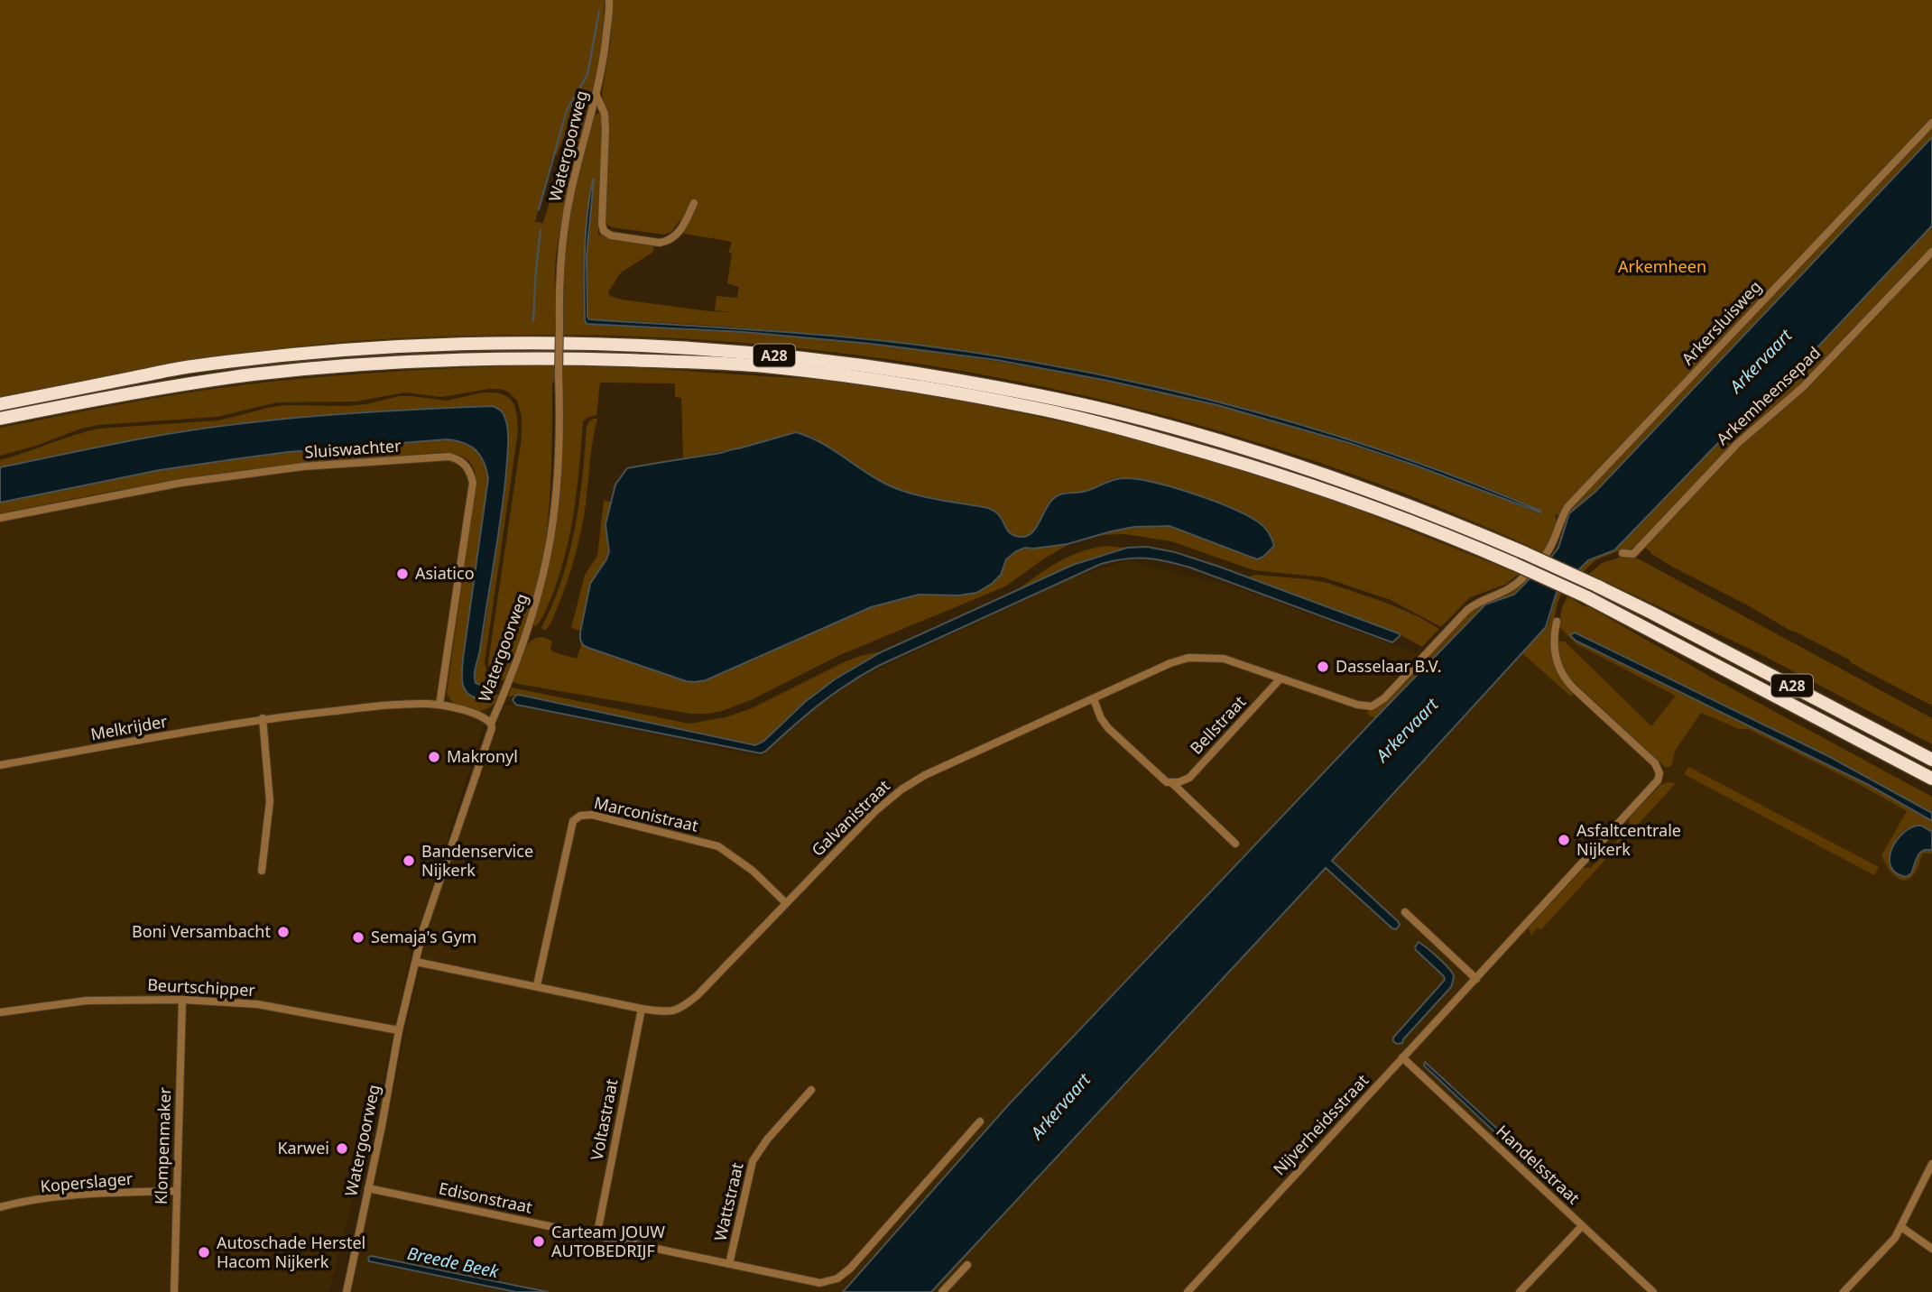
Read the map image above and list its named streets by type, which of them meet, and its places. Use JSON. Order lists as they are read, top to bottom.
{
  "streets": {
    "highway": ["A28"],
    "street": [
      "Watergoorweg",
      "Arkersluisweg",
      "Arkemheensepad",
      "Sluiswachter",
      "Bellstraat",
      "Melkrijder",
      "Marconistraat",
      "Galvanistraat",
      "Beurtschipper",
      "Voltastraat",
      "Nijverheidsstraat",
      "Klompenmaker",
      "Handelsstraat",
      "Koperslager",
      "Edisonstraat",
      "Wattstraat"
    ]
  },
  "crossings": [
    ["Watergoorweg", "Melkrijder"],
    ["Watergoorweg", "Galvanistraat"],
    ["Watergoorweg", "Beurtschipper"],
    ["Watergoorweg", "Edisonstraat"],
    ["Sluiswachter", "Melkrijder"],
    ["Bellstraat", "Galvanistraat"],
    ["Marconistraat", "Galvanistraat"],
    ["Galvanistraat", "Voltastraat"],
    ["Beurtschipper", "Klompenmaker"],
    ["Voltastraat", "Edisonstraat"],
    ["Nijverheidsstraat", "Handelsstraat"],
    ["Klompenmaker", "Koperslager"],
    ["Edisonstraat", "Wattstraat"]
  ],
  "water": ["Arkervaart", "Breede Beek"],
  "parks": ["Arkemheen"],
  "places": [
    "Asiatico",
    "Dasselaar B.V.",
    "Makronyl",
    "Asfaltcentrale Nijkerk",
    "Bandenservice Nijkerk",
    "Boni Versambacht",
    "Semaja's Gym",
    "Karwei",
    "Carteam JOUW AUTOBEDRIJF",
    "Autoschade Herstel Hacom Nijkerk"
  ]
}
